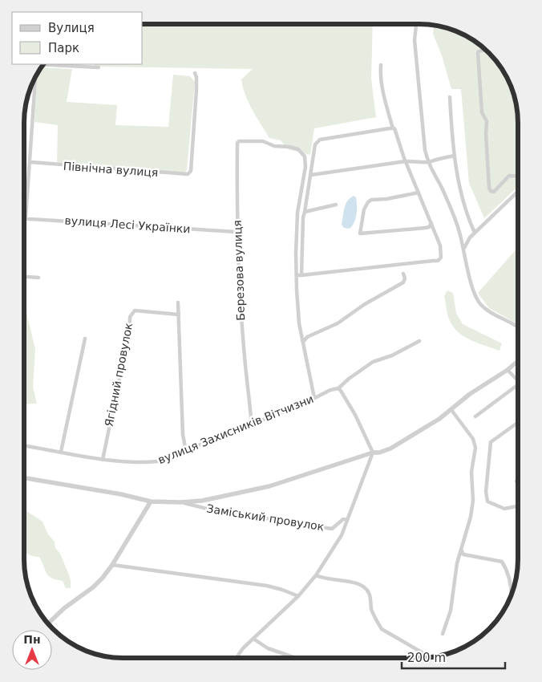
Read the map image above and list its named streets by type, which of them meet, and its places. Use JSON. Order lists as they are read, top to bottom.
{
  "streets": {
    "street": [
      "Північна вулиця",
      "вулиця Лесі Українки",
      "Березова вулиця",
      "Ягідний провулок",
      "вулиця Захисників Вітчизни",
      "Заміський провулок"
    ]
  },
  "crossings": [
    ["вулиця Лесі Українки", "Березова вулиця"],
    ["Березова вулиця", "вулиця Захисників Вітчизни"],
    ["Ягідний провулок", "вулиця Захисників Вітчизни"]
  ],
  "legend": ["Вулиця", "Парк"],
  "scale_bar": "200 m",
  "north": "top"
}
